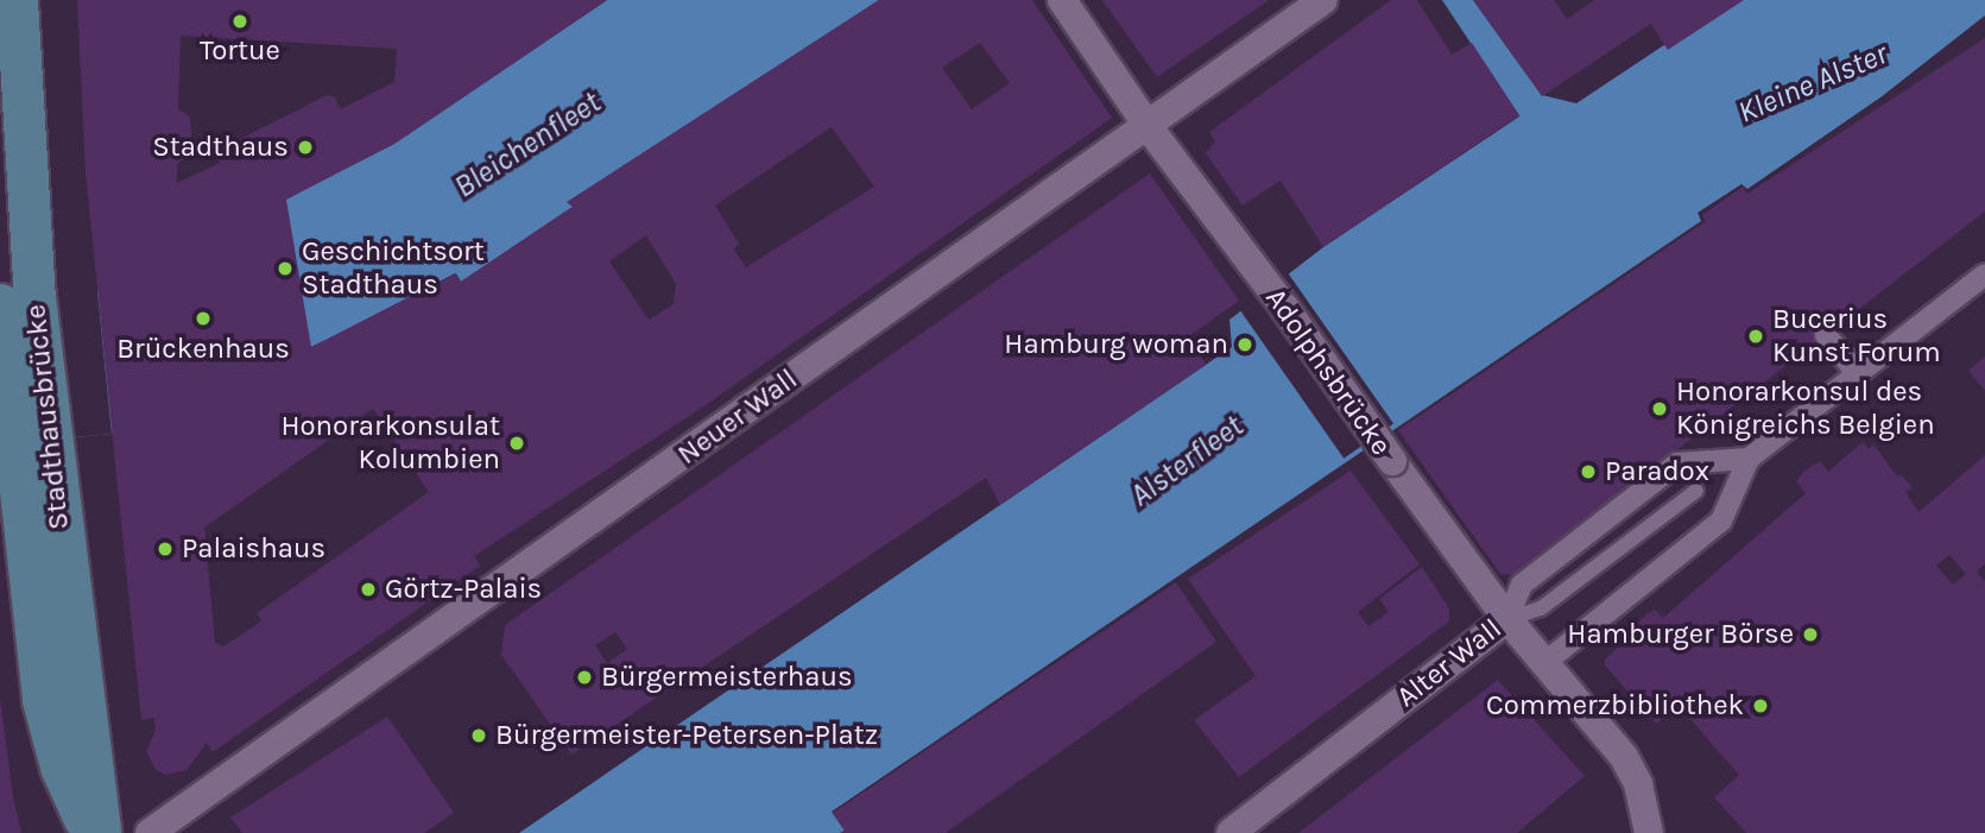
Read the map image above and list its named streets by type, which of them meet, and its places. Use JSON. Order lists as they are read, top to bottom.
{
  "streets": {
    "main road": ["Stadthausbrücke"],
    "street": ["Adolphsbrücke", "Neuer Wall", "Alter Wall"]
  },
  "crossings": [
    ["Adolphsbrücke", "Neuer Wall"],
    ["Adolphsbrücke", "Alter Wall"]
  ],
  "water": ["Kleine Alster", "Bleichenfleet", "Alsterfleet"],
  "places": [
    "Tortue",
    "Stadthaus",
    "Geschichtsort Stadthaus",
    "Brückenhaus",
    "Bucerius Kunst Forum",
    "Hamburg woman",
    "Honorarkonsul des Königreichs Belgien",
    "Honorarkonsulat Kolumbien",
    "Paradox",
    "Palaishaus",
    "Görtz-Palais",
    "Hamburger Börse",
    "Bürgermeisterhaus",
    "Commerzbibliothek",
    "Bürgermeister-Petersen-Platz"
  ]
}
